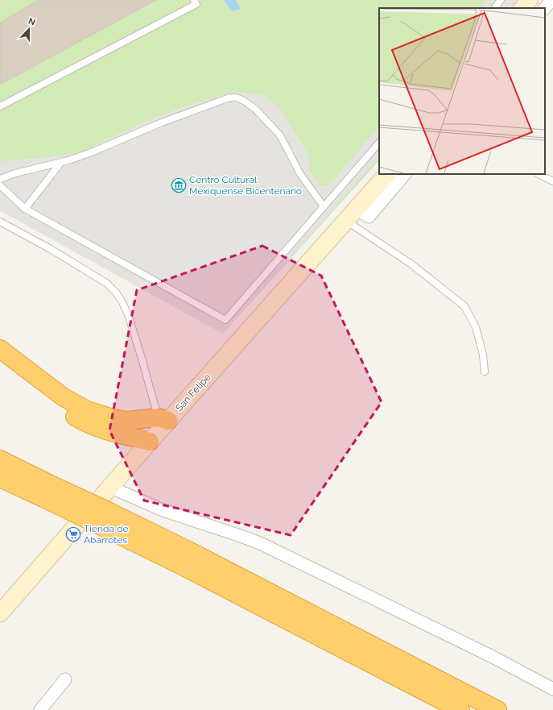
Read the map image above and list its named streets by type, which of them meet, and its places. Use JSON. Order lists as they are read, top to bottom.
{
  "streets": {
    "main road": ["San Felipe"]
  },
  "places": {
    "museum": ["Centro Cultural Mexiquense Bicentenario"],
    "supermarket": ["Tienda de Abarrotes"]
  },
  "north": "top"
}
